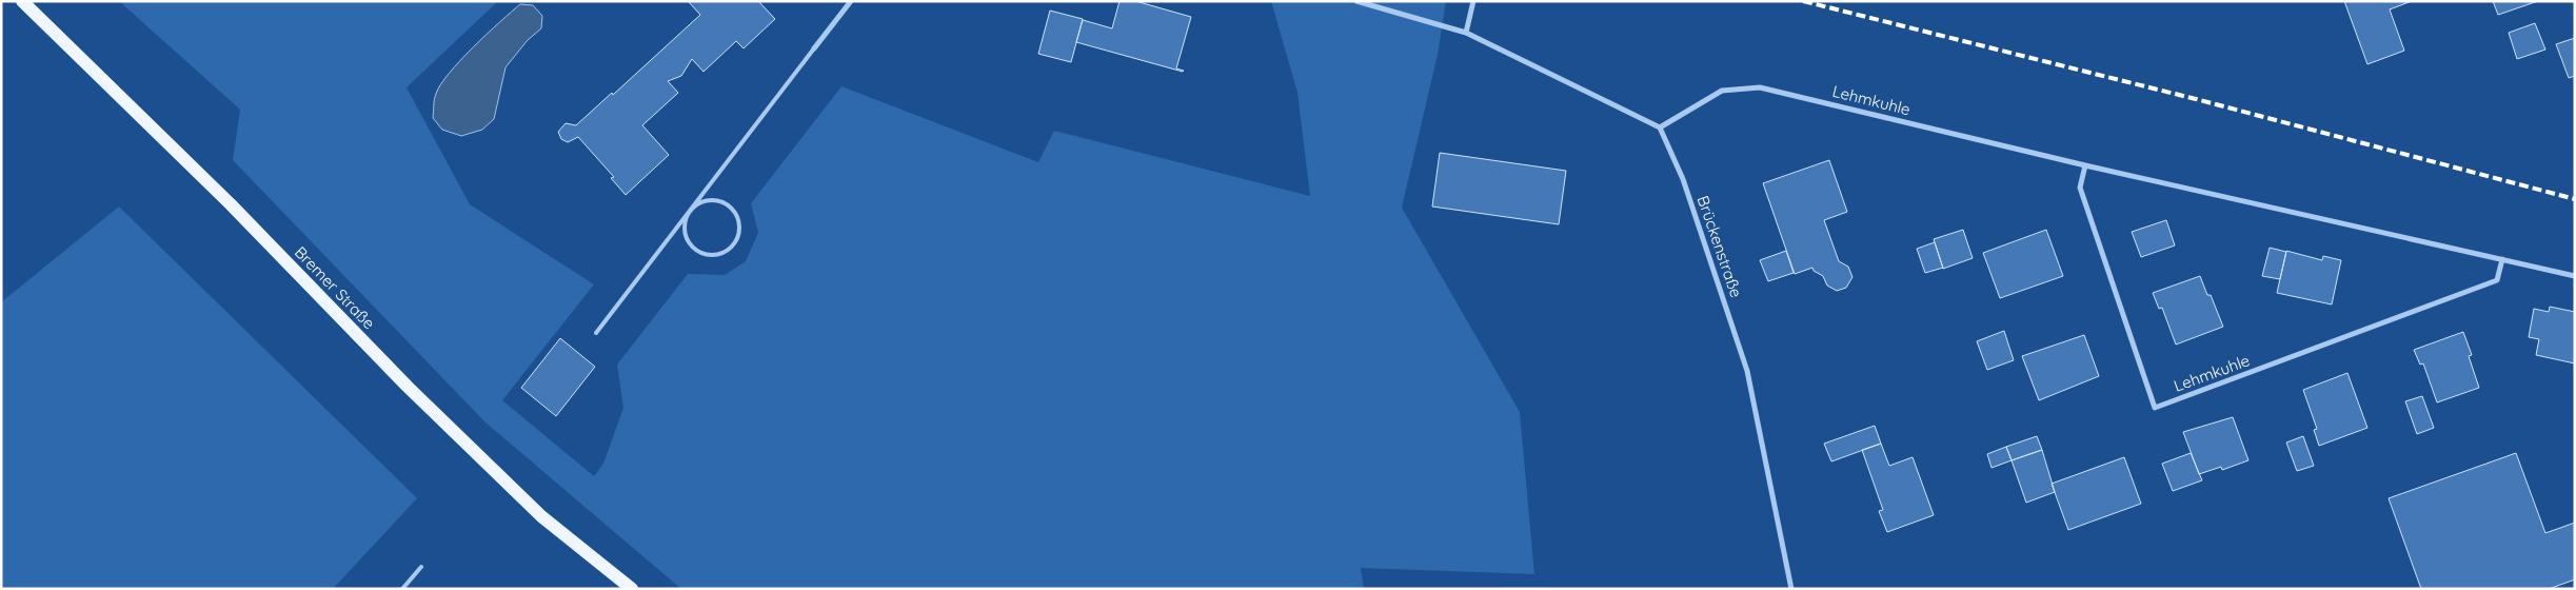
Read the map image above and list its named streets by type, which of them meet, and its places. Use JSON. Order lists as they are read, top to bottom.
{
  "streets": {
    "main road": ["Bremer Straße"],
    "street": ["Lehmkuhle", "Brückenstraße"]
  },
  "crossings": [
    ["Lehmkuhle", "Brückenstraße"]
  ]
}
